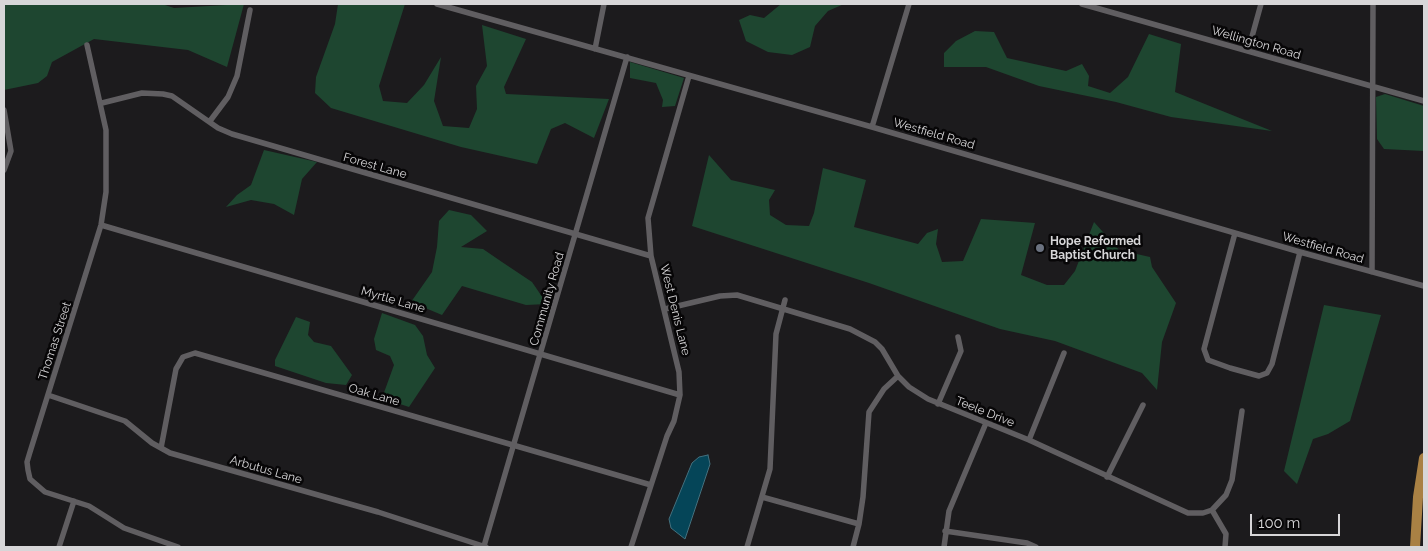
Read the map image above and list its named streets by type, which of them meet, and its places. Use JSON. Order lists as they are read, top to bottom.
{
  "streets": {
    "street": [
      "Wellington Road",
      "Westfield Road",
      "Forest Lane",
      "Community Road",
      "Myrtle Lane",
      "West Denis Lane",
      "Thomas Street",
      "Oak Lane",
      "Teele Drive",
      "Arbutus Lane"
    ]
  },
  "crossings": [
    ["Westfield Road", "Community Road"],
    ["Westfield Road", "West Denis Lane"],
    ["Forest Lane", "Community Road"],
    ["Forest Lane", "West Denis Lane"],
    ["Forest Lane", "Thomas Street"],
    ["Community Road", "Myrtle Lane"],
    ["Community Road", "Oak Lane"],
    ["Community Road", "Arbutus Lane"],
    ["Myrtle Lane", "West Denis Lane"],
    ["Myrtle Lane", "Thomas Street"],
    ["West Denis Lane", "Oak Lane"],
    ["West Denis Lane", "Teele Drive"],
    ["Thomas Street", "Arbutus Lane"],
    ["Oak Lane", "Arbutus Lane"]
  ],
  "places": ["Hope Reformed Baptist Church"],
  "scale_bar": "100 m"
}
